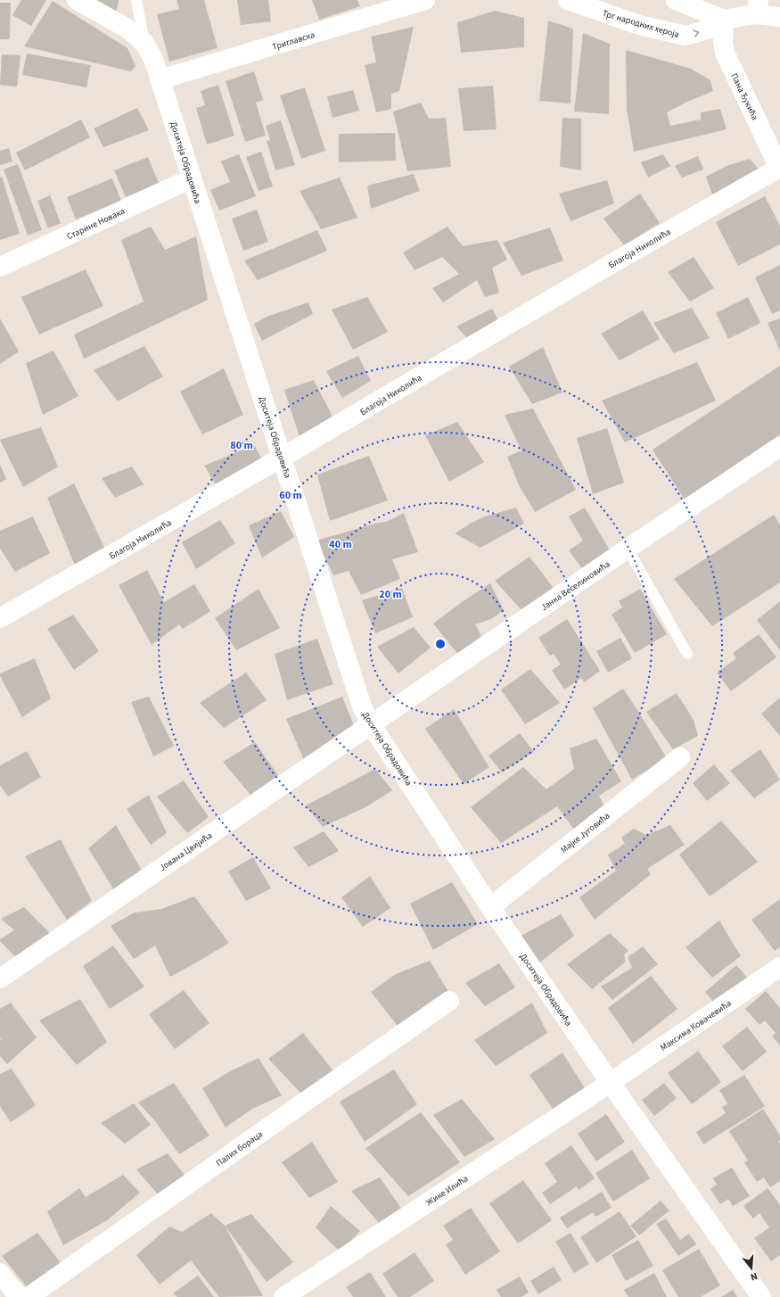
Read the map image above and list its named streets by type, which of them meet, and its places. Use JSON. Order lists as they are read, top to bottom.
{
  "streets": {
    "street": [
      "Трг народних хероја",
      "Триглавска",
      "Пана Ђукића",
      "Доситеја Обрадовића",
      "Старине Новака",
      "Благоја Николића",
      "Јанка Веселиновића",
      "Мајке Југовића",
      "Јована Цвијића",
      "Максима Ковачевића",
      "Палих бораца",
      "Жике Илића"
    ]
  },
  "crossings": [
    ["Трг народних хероја", "Пана Ђукића"],
    ["Триглавска", "Доситеја Обрадовића"],
    ["Пана Ђукића", "Благоја Николића"],
    ["Доситеја Обрадовића", "Старине Новака"],
    ["Доситеја Обрадовића", "Благоја Николића"],
    ["Доситеја Обрадовића", "Јанка Веселиновића"],
    ["Доситеја Обрадовића", "Мајке Југовића"],
    ["Доситеја Обрадовића", "Јована Цвијића"],
    ["Доситеја Обрадовића", "Максима Ковачевића"],
    ["Доситеја Обрадовића", "Жике Илића"],
    ["Јанка Веселиновића", "Јована Цвијића"],
    ["Максима Ковачевића", "Жике Илића"]
  ],
  "north": "bottom",
  "rings": [
    "80 m",
    "60 m",
    "40 m",
    "20 m"
  ]
}
